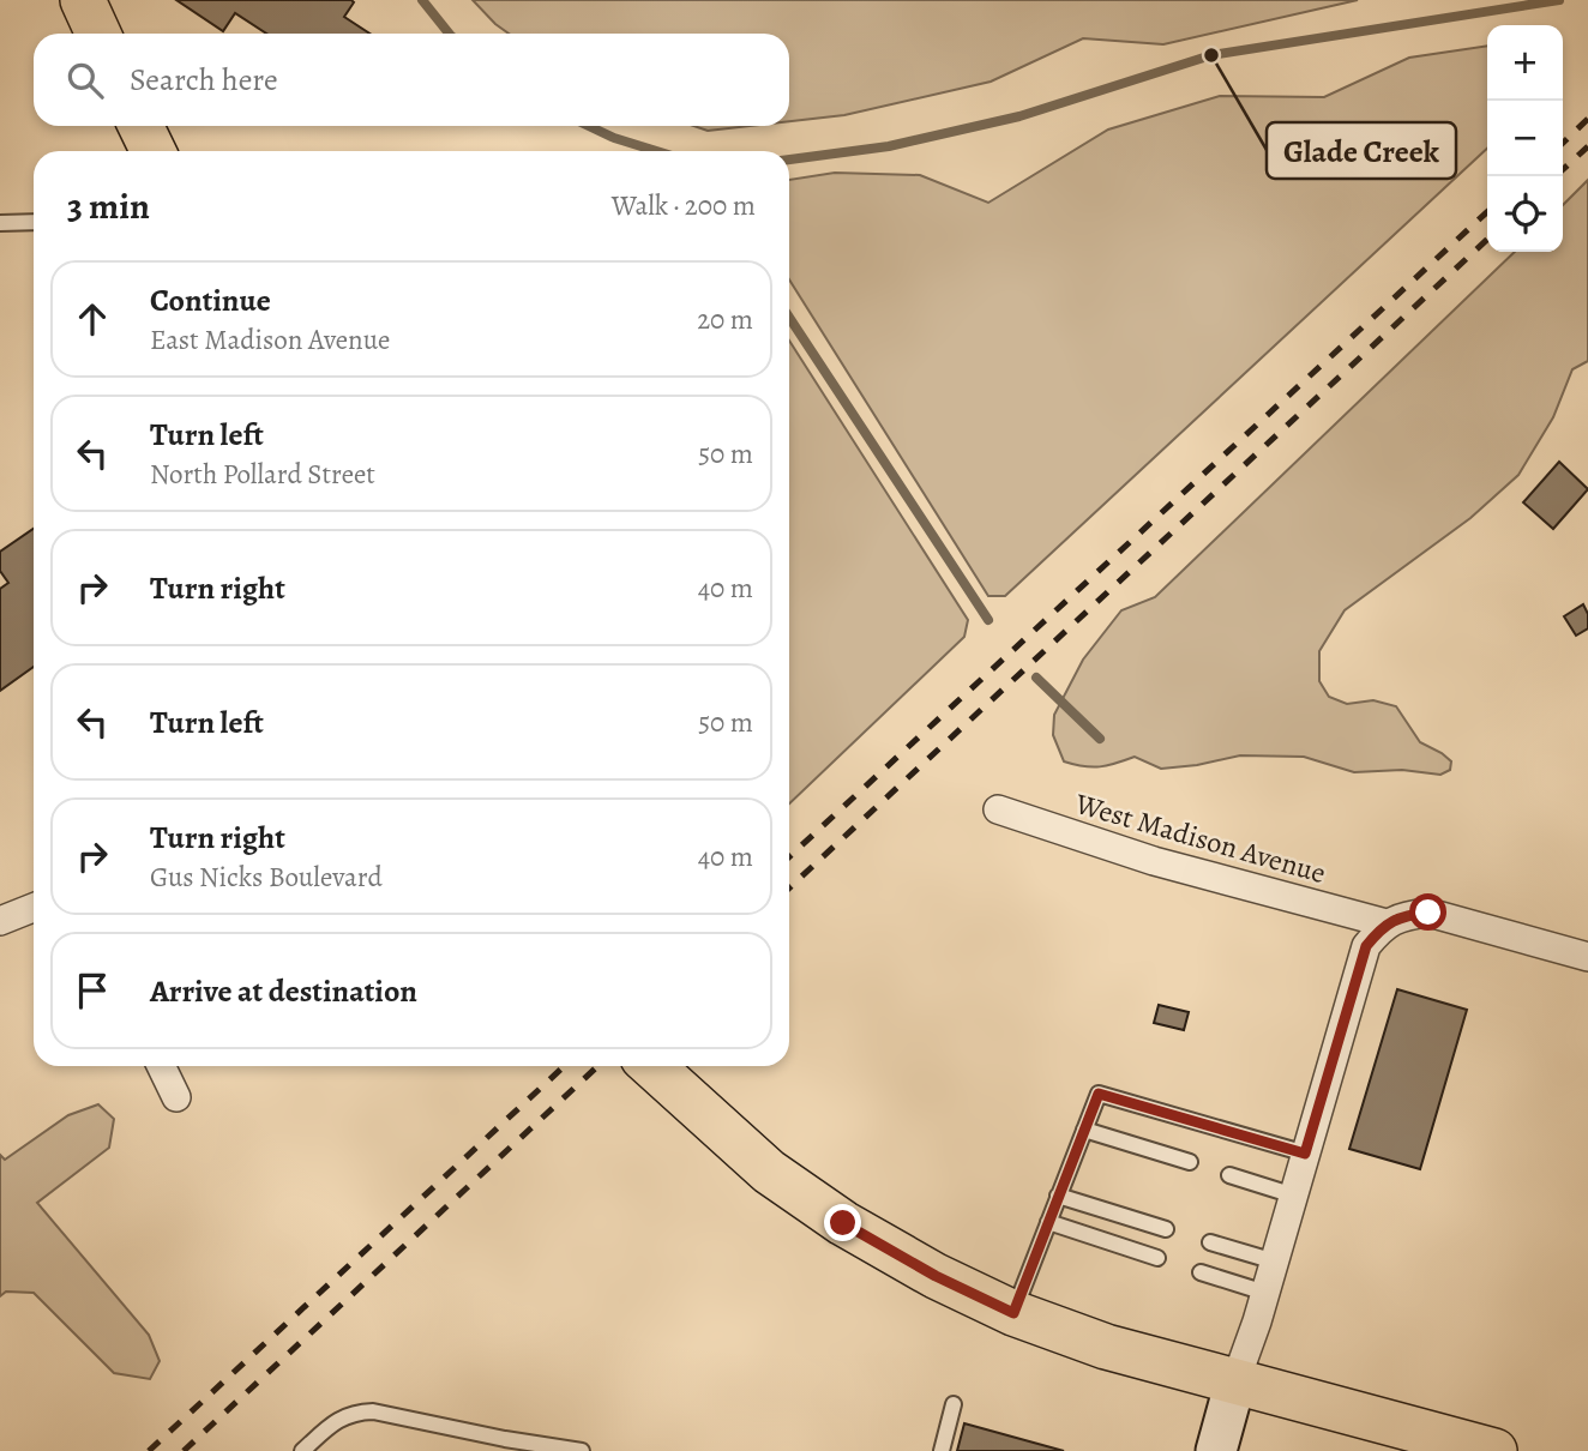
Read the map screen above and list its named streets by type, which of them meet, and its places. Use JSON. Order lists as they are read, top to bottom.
{
  "streets": {
    "street": ["West Madison Avenue"]
  },
  "places": ["Glade Creek"],
  "page": {
    "map_buttons": ["+", "−"],
    "search": "Search here",
    "heading": ["3 min", "Walk · 200 m"],
    "list": [
      ["Continue", "East Madison Avenue", "20 m"],
      ["Turn left", "North Pollard Street", "50 m"],
      ["Turn right", "40 m"],
      ["Turn left", "50 m"],
      ["Turn right", "Gus Nicks Boulevard", "40 m"],
      "Arrive at destination"
    ]
  }
}
